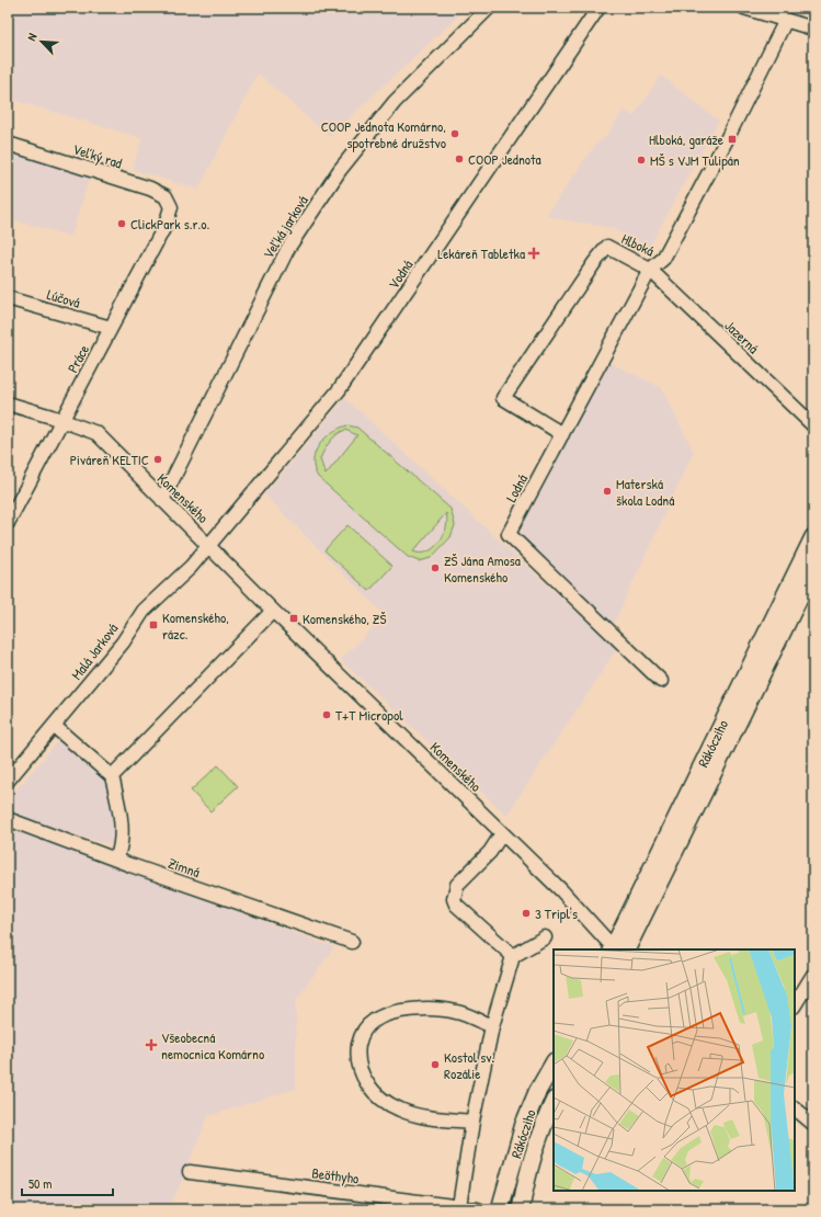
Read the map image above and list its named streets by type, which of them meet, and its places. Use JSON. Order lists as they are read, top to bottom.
{
  "streets": {
    "main road": ["Rákócziho"],
    "street": [
      "Veľký rad",
      "Veľká jarková",
      "Hlboká",
      "Vodná",
      "Lúčová",
      "Jazerná",
      "Práce",
      "Lodná",
      "Komenského",
      "Malá Jarková",
      "Zimná",
      "Beöthyho"
    ]
  },
  "crossings": [
    ["Veľký rad", "Práce"],
    ["Veľká jarková", "Komenského"],
    ["Hlboká", "Jazerná"],
    ["Hlboká", "Lodná"],
    ["Vodná", "Komenského"],
    ["Vodná", "Malá Jarková"],
    ["Lúčová", "Práce"],
    ["Jazerná", "Lodná"],
    ["Práce", "Komenského"],
    ["Komenského", "Malá Jarková"],
    ["Komenského", "Rákócziho"]
  ],
  "places": {
    "other": [
      "COOP Jednota Komárno, spotrebné družstvo",
      "COOP Jednota",
      "MŠ s VJM Tulipán",
      "ClickPark s.r.o.",
      "Piváreň KELTIC",
      "Materská škola Lodná",
      "ZŠ Jána Amosa Komenského",
      "T+T Micropol",
      "3 Tripl's",
      "Kostol sv. Rozálie"
    ],
    "transit": ["Hlboká, garáže", "Komenského, ZŠ", "Komenského, rázc."],
    "health": ["Lekáreň Tabletka", "Všeobecná nemocnica Komárno"]
  },
  "scale_bar": "50 m",
  "north": "top left"
}
